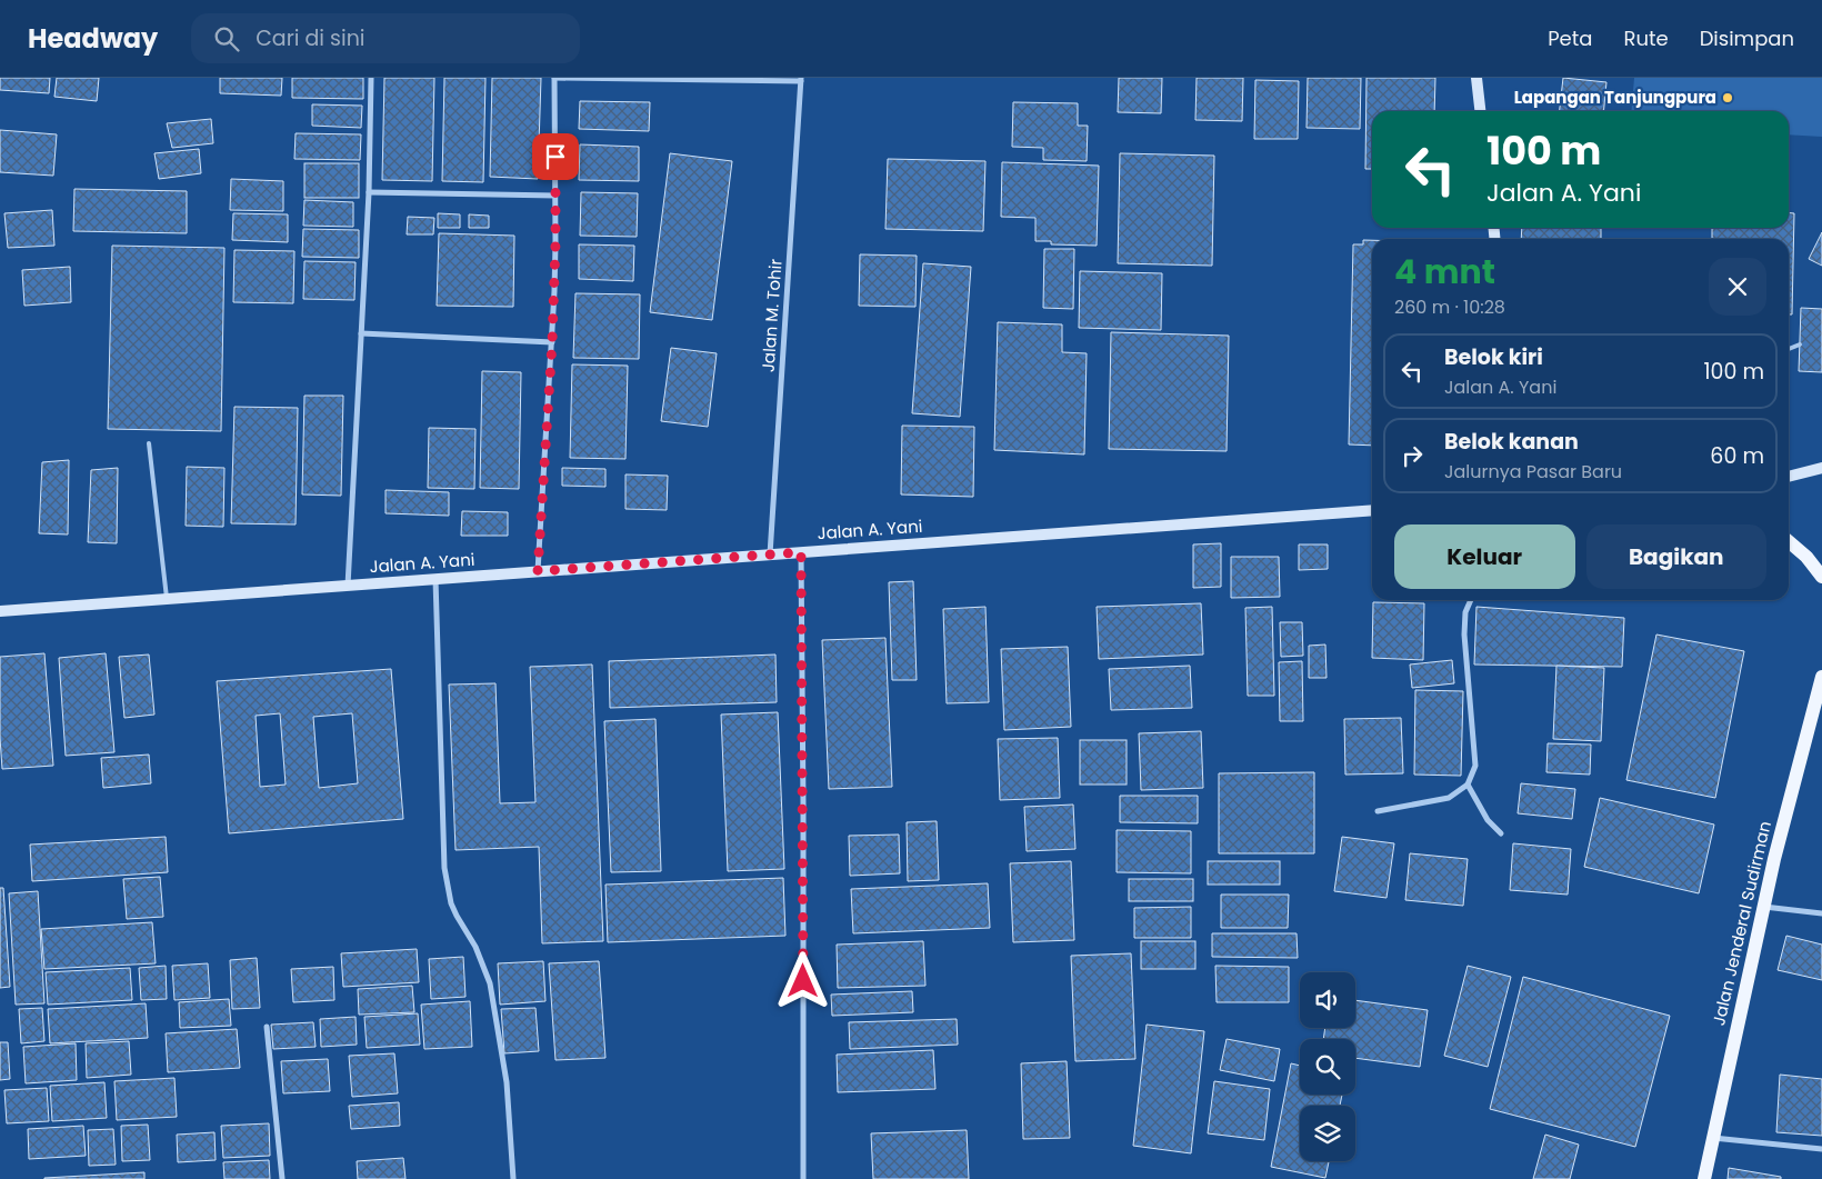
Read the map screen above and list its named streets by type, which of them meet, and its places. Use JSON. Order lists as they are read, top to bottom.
{
  "streets": {
    "main road": ["Jalan Jenderal Sudirman"],
    "street": ["Jalan M. Tohir", "Jalan A. Yani"]
  },
  "crossings": [
    ["Jalan M. Tohir", "Jalan A. Yani"]
  ],
  "places": ["Lapangan Tanjungpura"],
  "page": {
    "header": "Headway",
    "search": "Cari di sini",
    "nav": ["Peta", "Rute", "Disimpan"],
    "turn": ["100 m", "Jalan A. Yani"],
    "heading": ["4 mnt", "260 m · 10:28"],
    "list": [
      {
        "name": "Belok kiri",
        "note": "Jalan A. Yani",
        "value": "100 m"
      },
      {
        "name": "Belok kanan",
        "note": "Jalurnya Pasar Baru",
        "value": "60 m"
      }
    ],
    "buttons": ["Keluar", "Bagikan"]
  }
}
